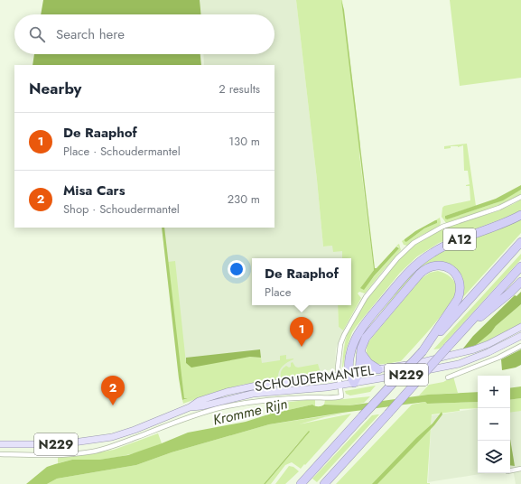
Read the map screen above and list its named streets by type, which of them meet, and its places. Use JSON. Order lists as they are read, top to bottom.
{
  "streets": {
    "highway": ["A12"],
    "main road": ["N229", "SCHOUDERMANTEL"]
  },
  "crossings": [
    ["A12", "SCHOUDERMANTEL"]
  ],
  "water": ["Kromme Rijn"],
  "page": {
    "search": "Search here",
    "heading": ["Nearby", "2 results"],
    "list": [
      {
        "mark": "1",
        "name": "De Raaphof",
        "note": "Place · Schoudermantel",
        "value": "130 m"
      },
      {
        "mark": "2",
        "name": "Misa Cars",
        "note": "Shop · Schoudermantel",
        "value": "230 m"
      }
    ],
    "popup": ["De Raaphof", "Place"],
    "pins": ["1", "2"],
    "map_buttons": ["+", "−"]
  }
}
